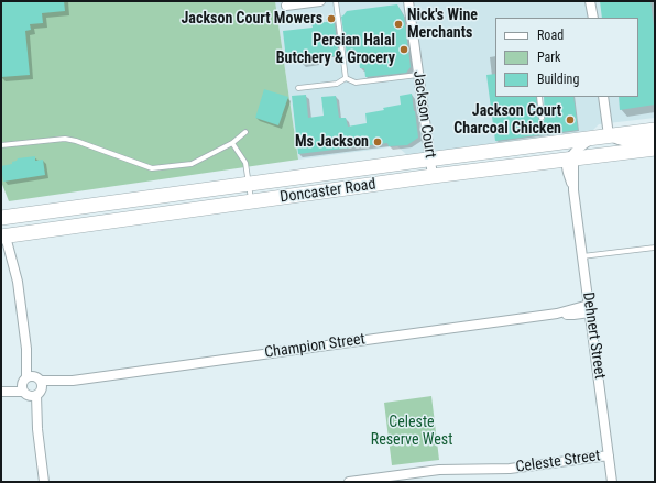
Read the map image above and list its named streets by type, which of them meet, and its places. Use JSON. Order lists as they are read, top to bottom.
{
  "streets": {
    "main road": ["Doncaster Road"],
    "street": [
      "Jackson Court",
      "Dehnert Street",
      "Champion Street",
      "Celeste Street"
    ]
  },
  "crossings": [
    ["Jackson Court", "Doncaster Road"],
    ["Doncaster Road", "Dehnert Street"],
    ["Dehnert Street", "Champion Street"],
    ["Dehnert Street", "Celeste Street"]
  ],
  "parks": ["Celeste Reserve West"],
  "places": [
    "Jackson Court Mowers",
    "Nick's Wine Merchants",
    "Persian Halal Butchery & Grocery",
    "Jackson Court Charcoal Chicken",
    "Ms Jackson"
  ],
  "legend": ["Road", "Park", "Building"]
}
